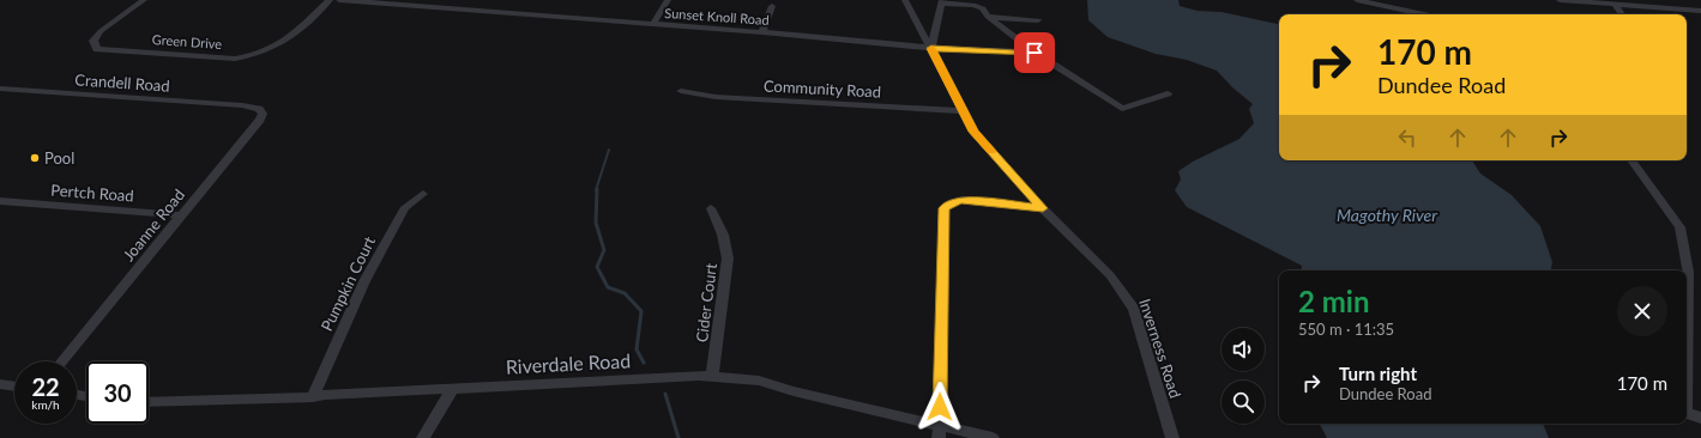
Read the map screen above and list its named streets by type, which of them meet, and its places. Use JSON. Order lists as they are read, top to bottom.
{
  "streets": {
    "street": [
      "Sunset Knoll Road",
      "Green Drive",
      "Crandell Road",
      "Community Road",
      "Pertch Road",
      "Joanne Road",
      "Pumpkin Court",
      "Cider Court",
      "Inverness Road",
      "Riverdale Road"
    ]
  },
  "crossings": [
    ["Sunset Knoll Road", "Inverness Road"],
    ["Crandell Road", "Joanne Road"],
    ["Community Road", "Inverness Road"],
    ["Pertch Road", "Joanne Road"],
    ["Pumpkin Court", "Riverdale Road"],
    ["Cider Court", "Riverdale Road"]
  ],
  "water": ["Magothy River"],
  "places": ["Pool"],
  "page": {
    "turn": ["170 m", "Dundee Road"],
    "heading": ["2 min", "550 m · 11:35"],
    "list": [
      {
        "name": "Turn right",
        "note": "Dundee Road",
        "value": "170 m"
      }
    ],
    "speed": "22 km/h",
    "limit": "30"
  }
}
